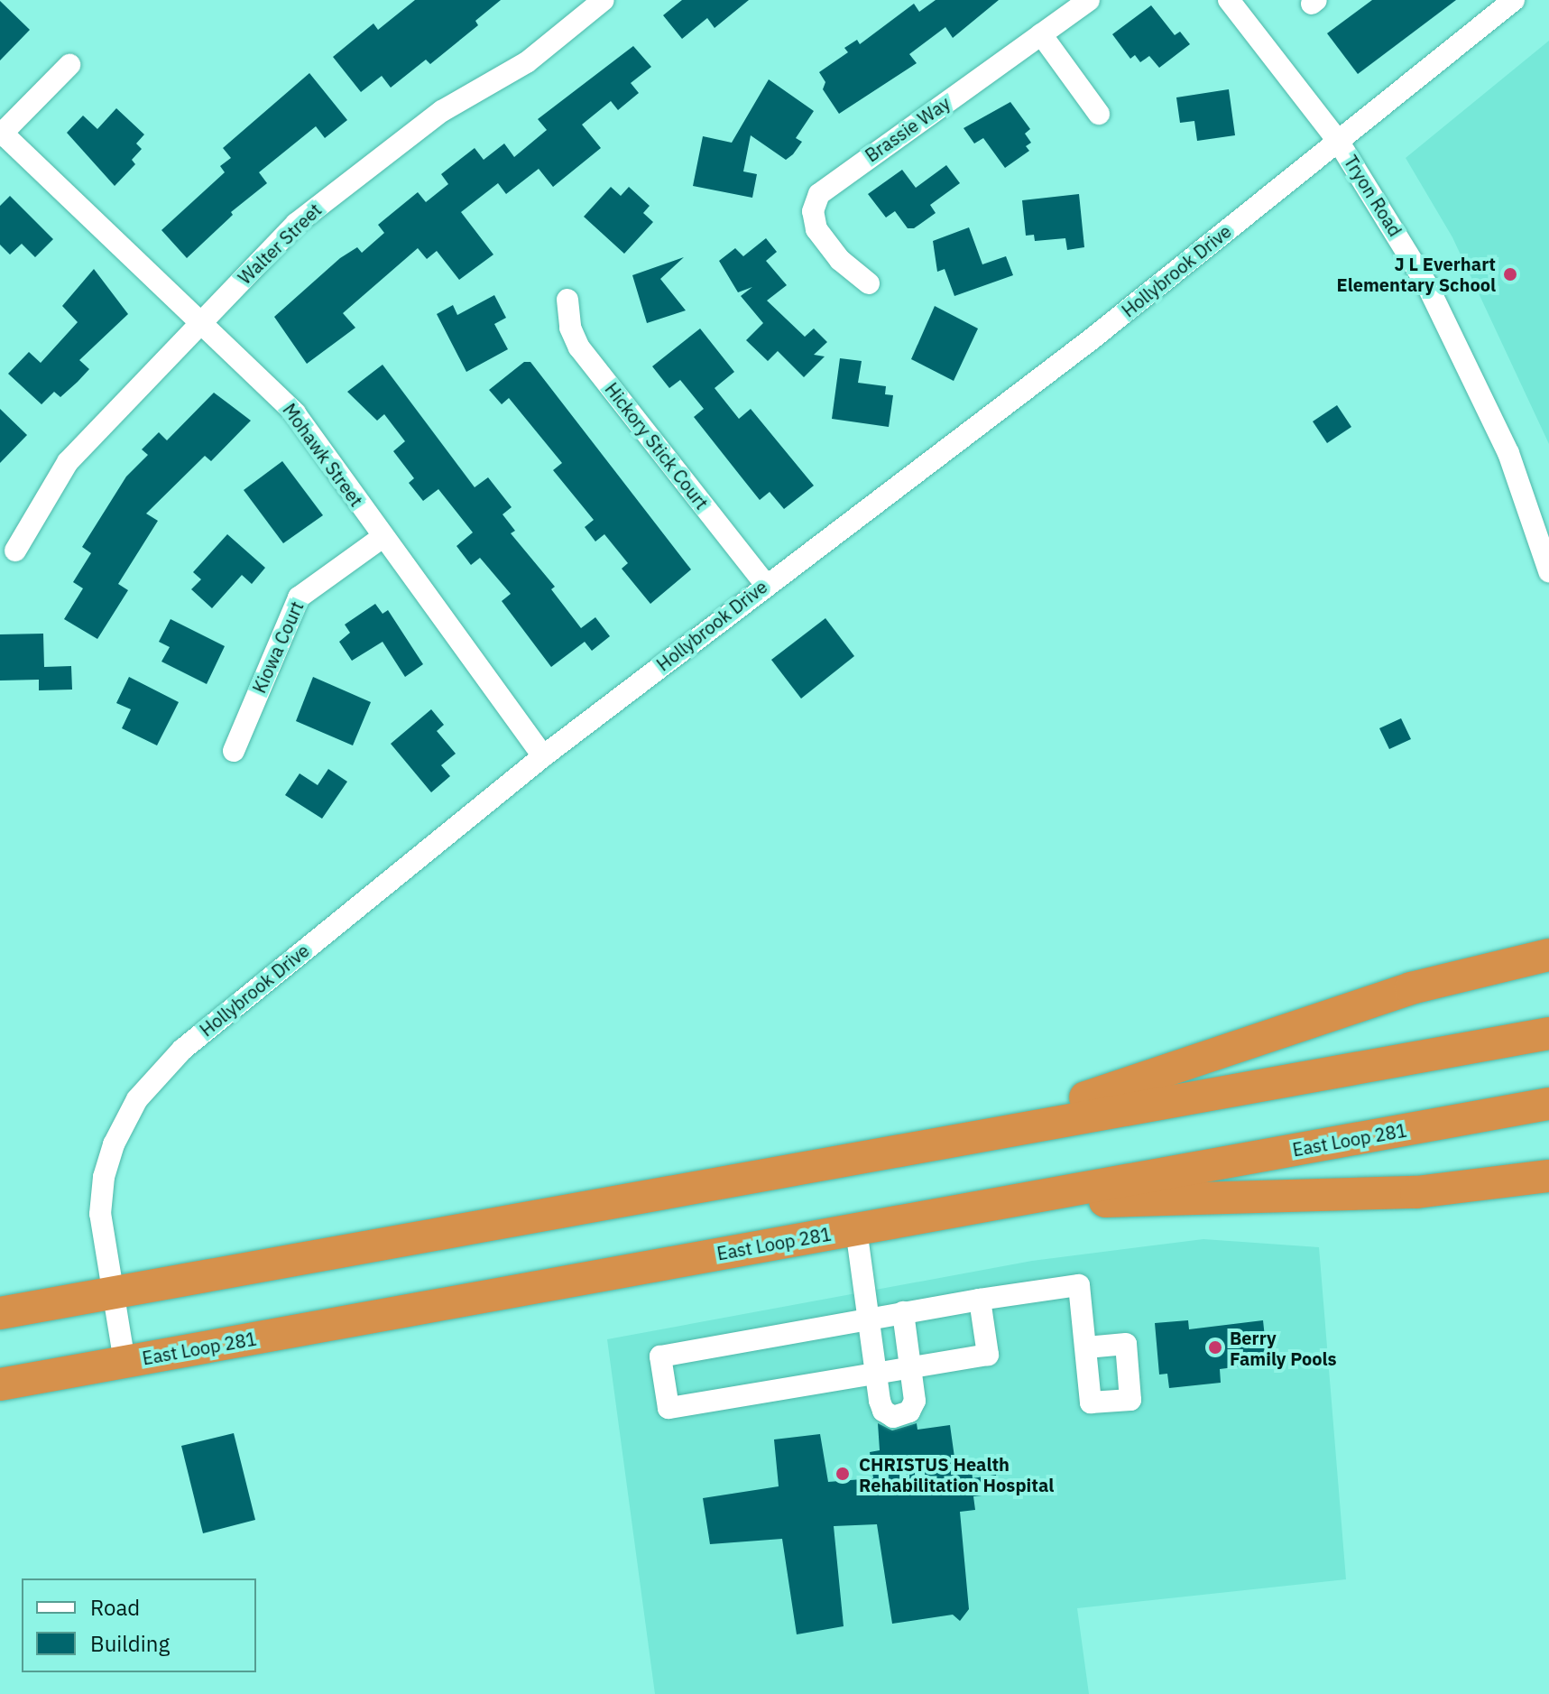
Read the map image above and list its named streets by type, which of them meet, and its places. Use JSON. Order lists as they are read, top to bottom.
{
  "streets": {
    "highway": ["East Loop 281"],
    "street": [
      "Brassie Way",
      "Tryon Road",
      "Walter Street",
      "Hollybrook Drive",
      "Hickory Stick Court",
      "Mohawk Street",
      "Kiowa Court"
    ]
  },
  "crossings": [
    ["Tryon Road", "Hollybrook Drive"],
    ["Walter Street", "Mohawk Street"],
    ["Hollybrook Drive", "Hickory Stick Court"],
    ["Hollybrook Drive", "Mohawk Street"],
    ["Hollybrook Drive", "East Loop 281"],
    ["Mohawk Street", "Kiowa Court"]
  ],
  "places": ["J L Everhart Elementary School", "Berry Family Pools", "CHRISTUS Health Rehabilitation Hospital"],
  "legend": ["Road", "Building"]
}
